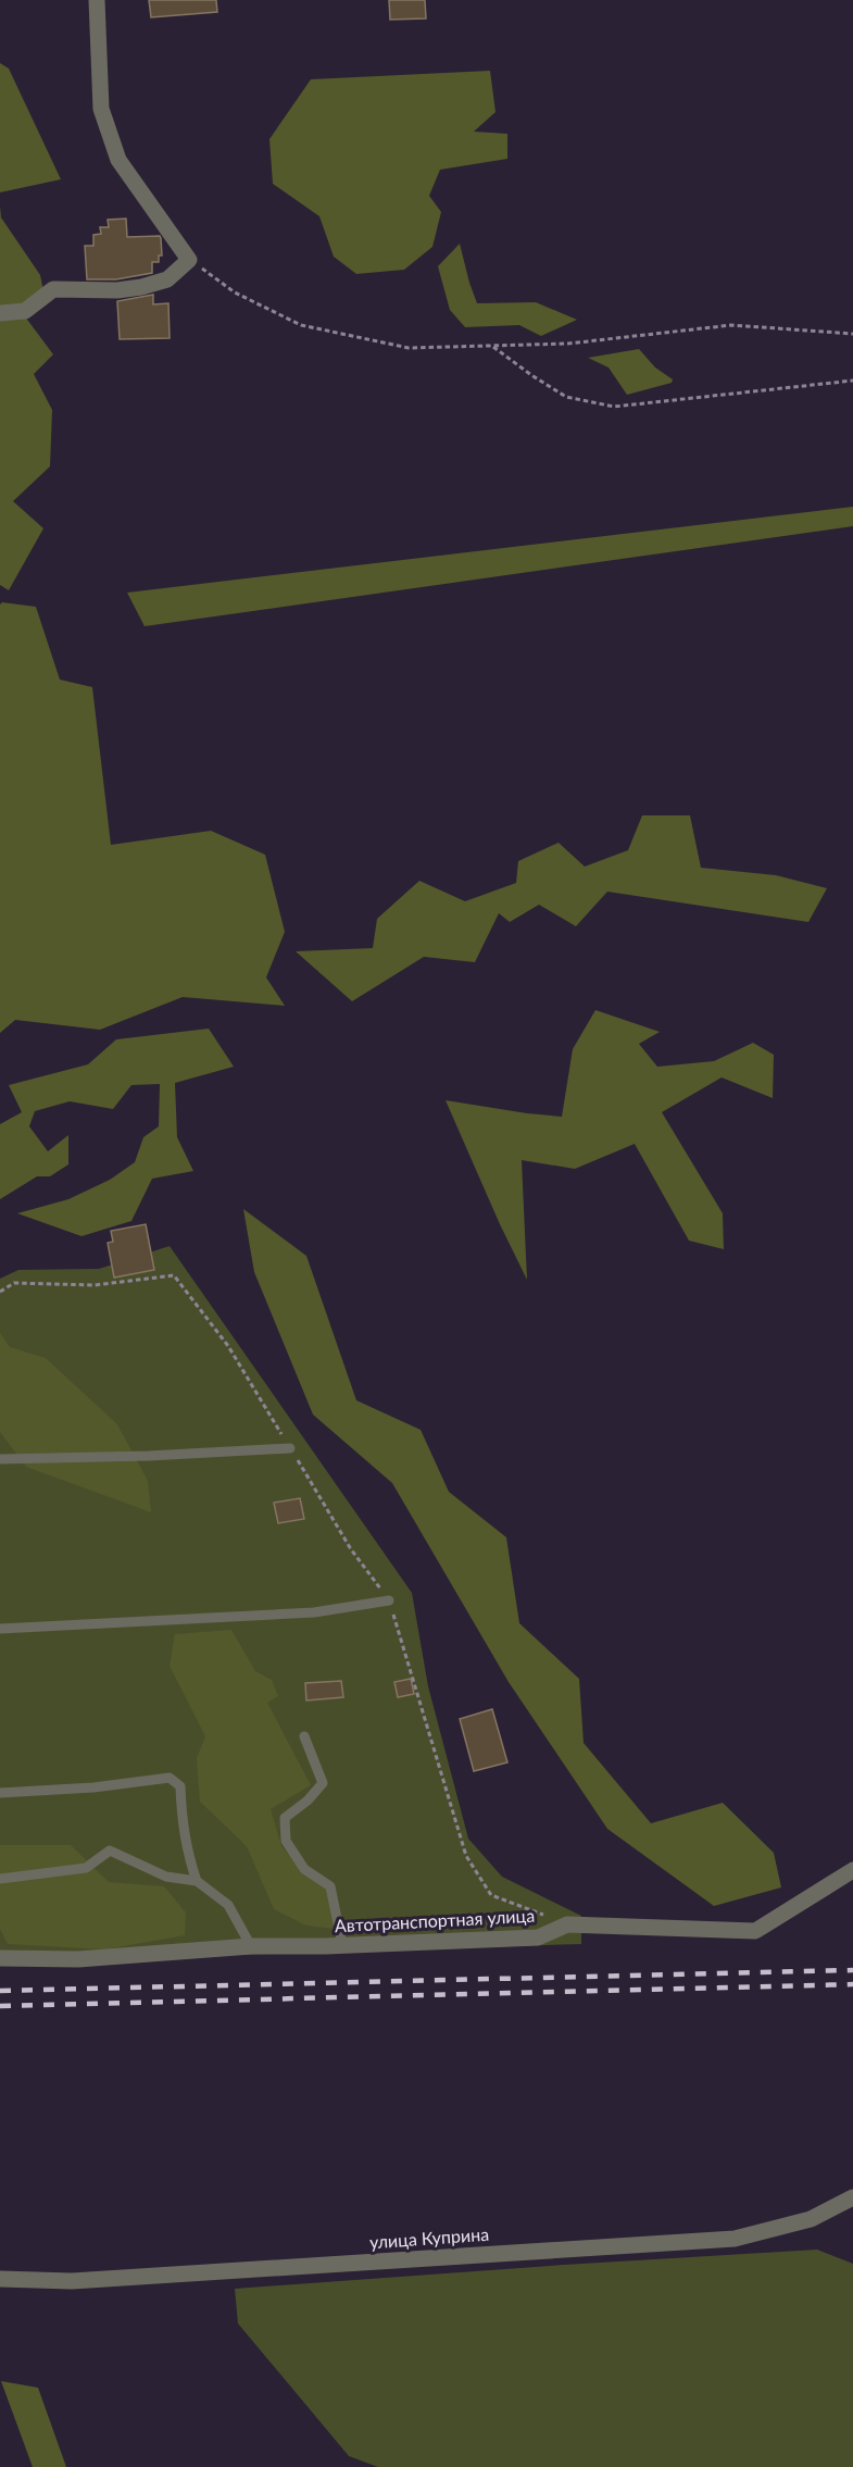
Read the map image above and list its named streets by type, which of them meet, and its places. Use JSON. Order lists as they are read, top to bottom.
{
  "streets": {
    "street": ["Автотранспортная улица", "улица Куприна"]
  }
}
